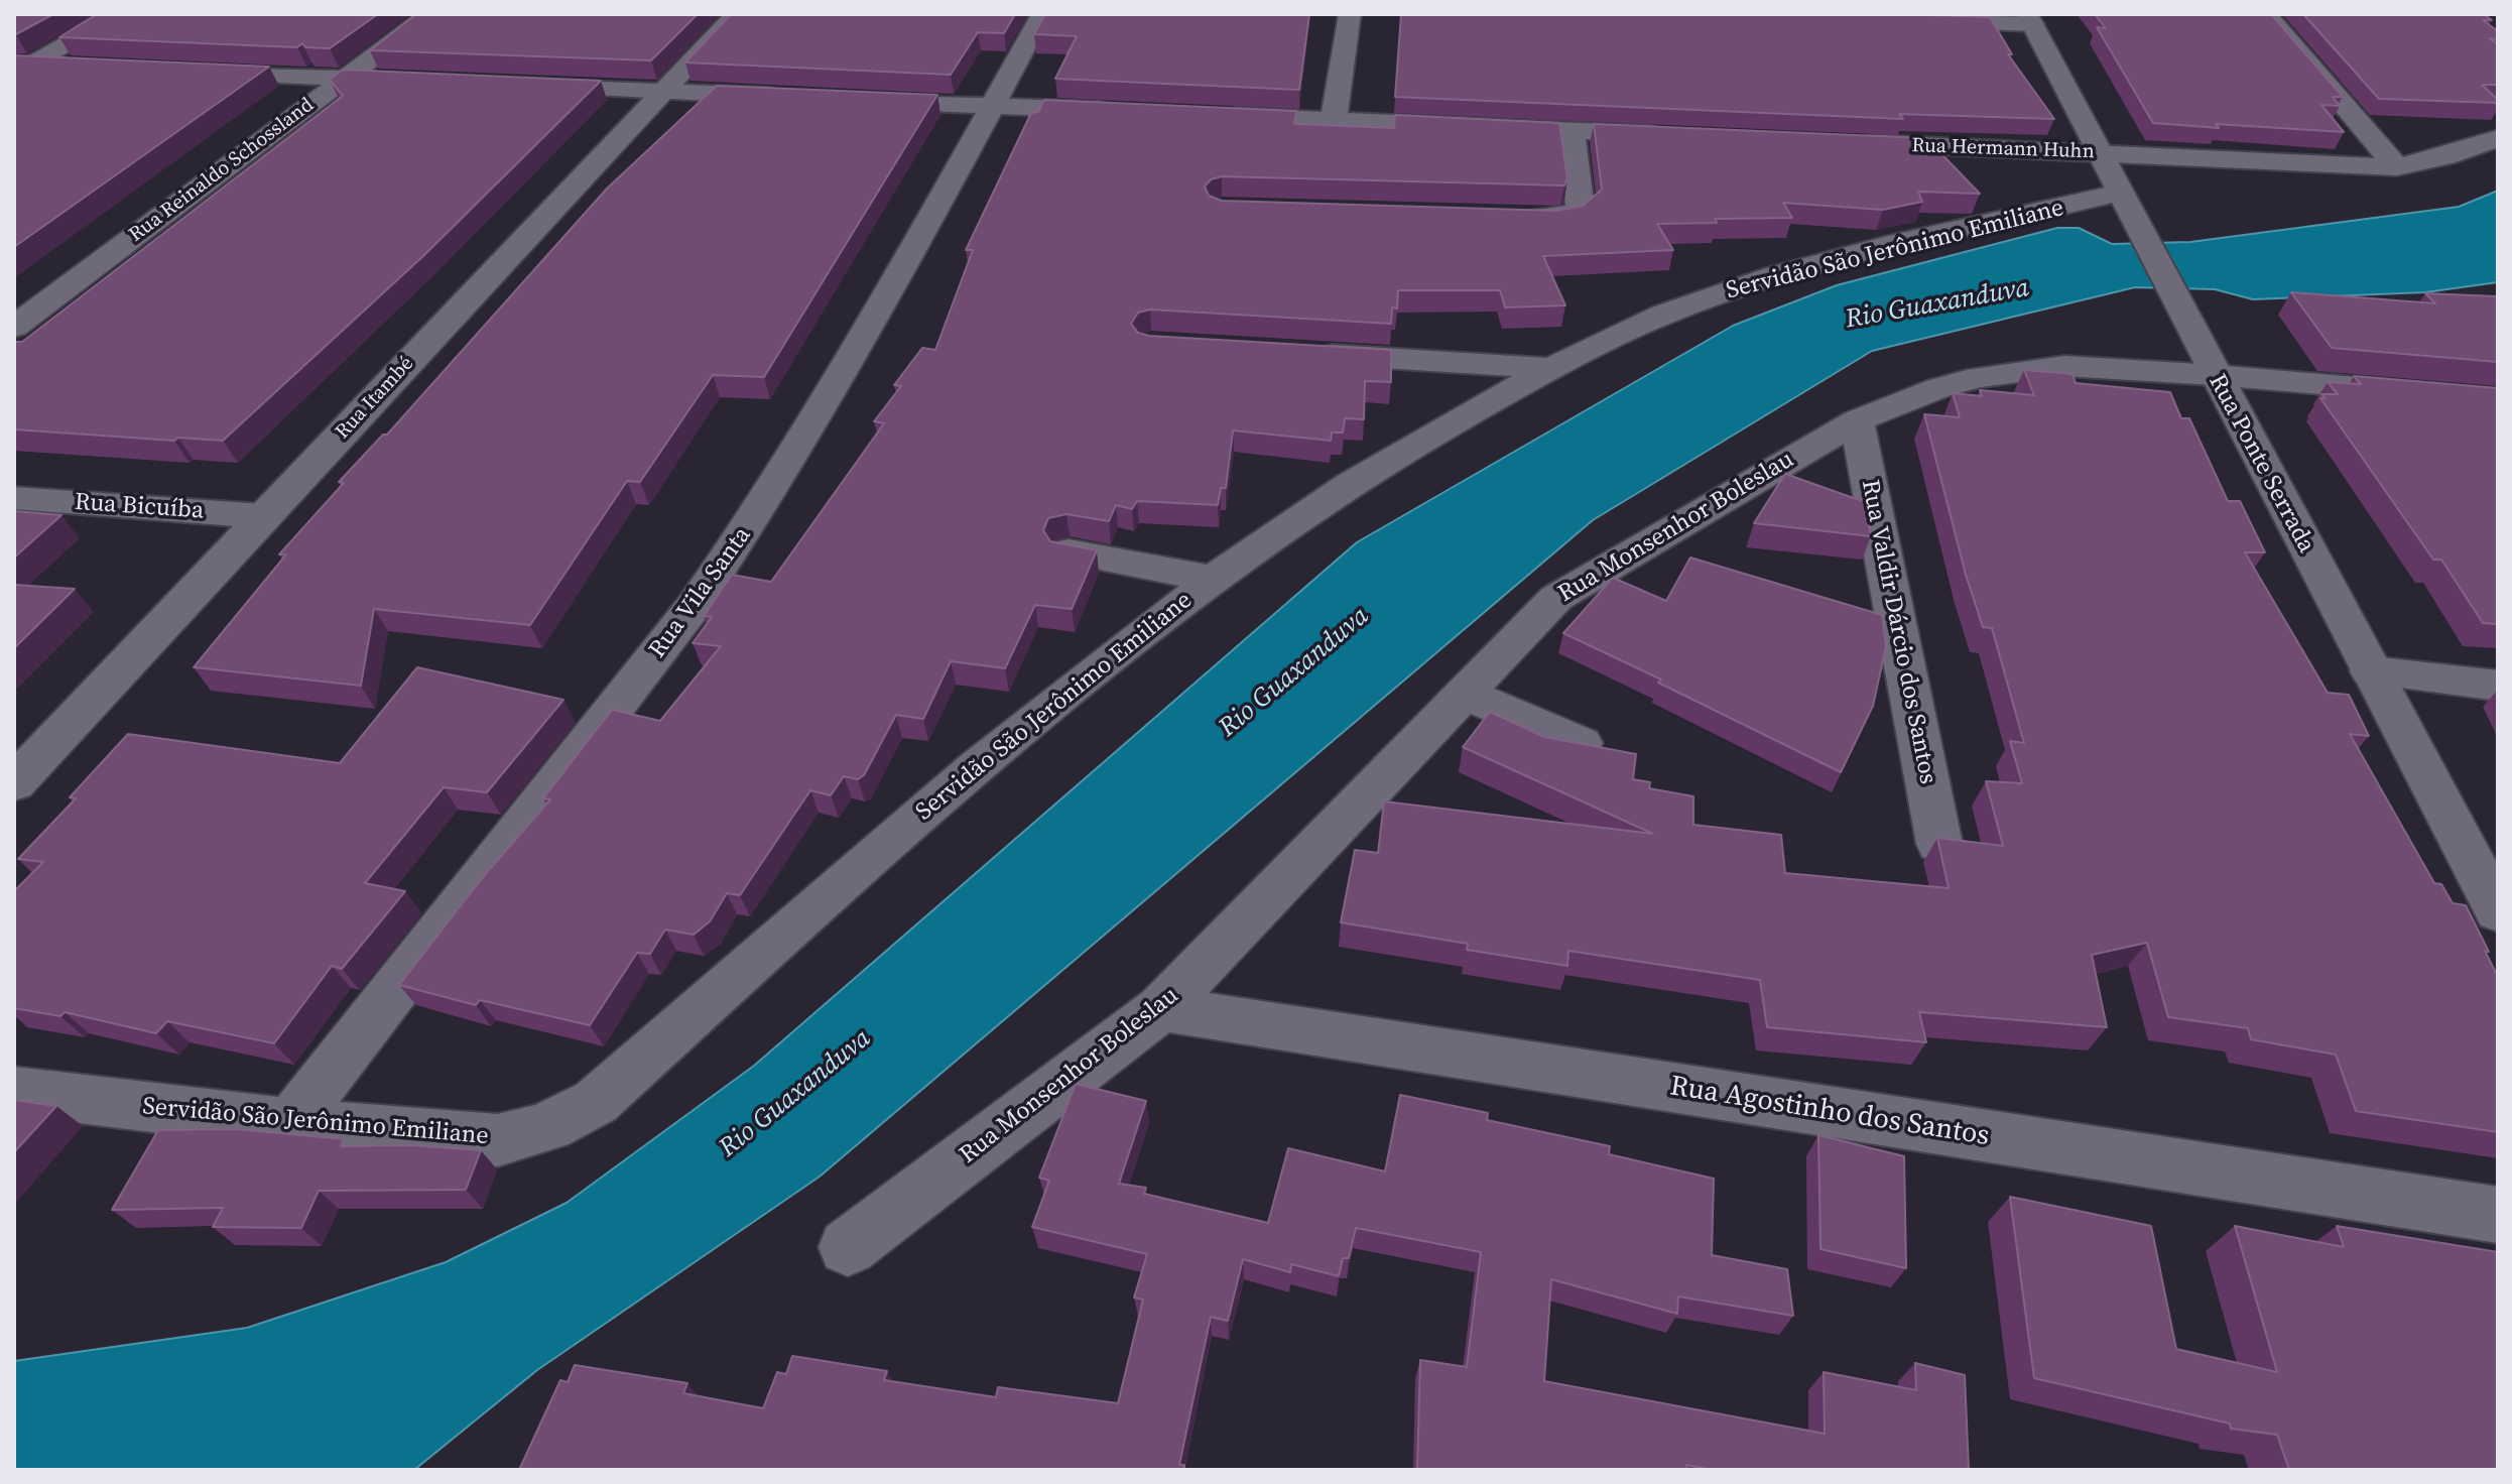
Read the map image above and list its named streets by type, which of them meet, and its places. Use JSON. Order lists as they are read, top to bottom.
{
  "streets": {
    "street": [
      "Rua Hermann Huhn",
      "Rua Reinaldo Schossland",
      "Servidão São Jerônimo Emiliane",
      "Rua Itambé",
      "Rua Ponte Serrada",
      "Rua Bicuíba",
      "Rua Monsenhor Boleslau",
      "Rua Vila Santa",
      "Rua Valdir Dárcio dos Santos",
      "Rua Agostinho dos Santos"
    ]
  },
  "crossings": [
    ["Rua Hermann Huhn", "Rua Ponte Serrada"],
    ["Servidão São Jerônimo Emiliane", "Rua Ponte Serrada"],
    ["Servidão São Jerônimo Emiliane", "Rua Vila Santa"],
    ["Rua Itambé", "Rua Bicuíba"],
    ["Rua Ponte Serrada", "Rua Monsenhor Boleslau"],
    ["Rua Monsenhor Boleslau", "Rua Valdir Dárcio dos Santos"],
    ["Rua Monsenhor Boleslau", "Rua Agostinho dos Santos"]
  ],
  "water": ["Rio Guaxanduva"]
}
